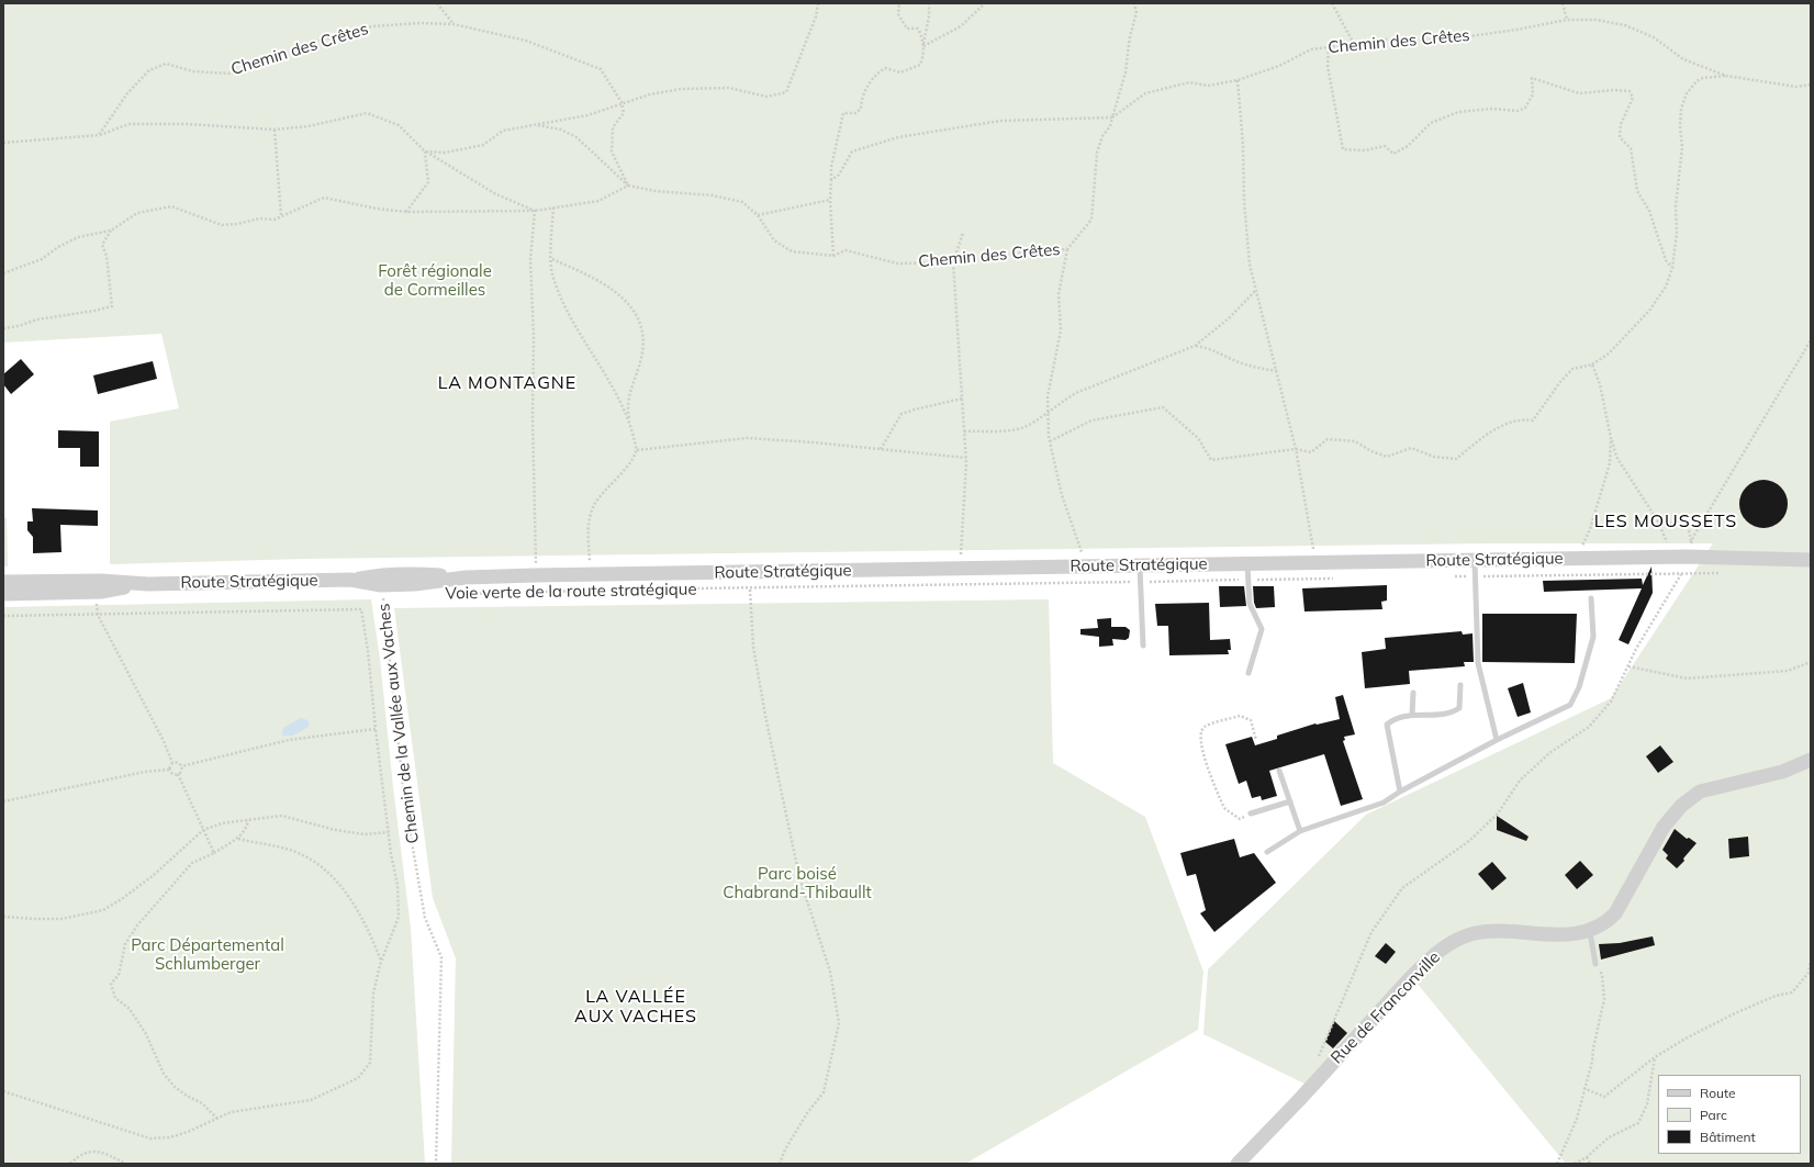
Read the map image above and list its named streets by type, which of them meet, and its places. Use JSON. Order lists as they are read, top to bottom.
{
  "streets": {
    "street": ["Route Stratégique", "Rue de Franconville"],
    "path": ["Chemin des Crêtes", "Voie verte de la route stratégique", "Chemin de la Vallée aux Vaches"]
  },
  "crossings": [
    ["Route Stratégique", "Voie verte de la route stratégique"]
  ],
  "districts": ["LA MONTAGNE", "LES MOUSSETS", "LA VALLÉE AUX VACHES"],
  "parks": ["Forêt régionale de Cormeilles", "Parc boisé Chabrand-Thibaullt", "Parc Départemental Schlumberger"],
  "legend": ["Route", "Parc", "Bâtiment"]
}
